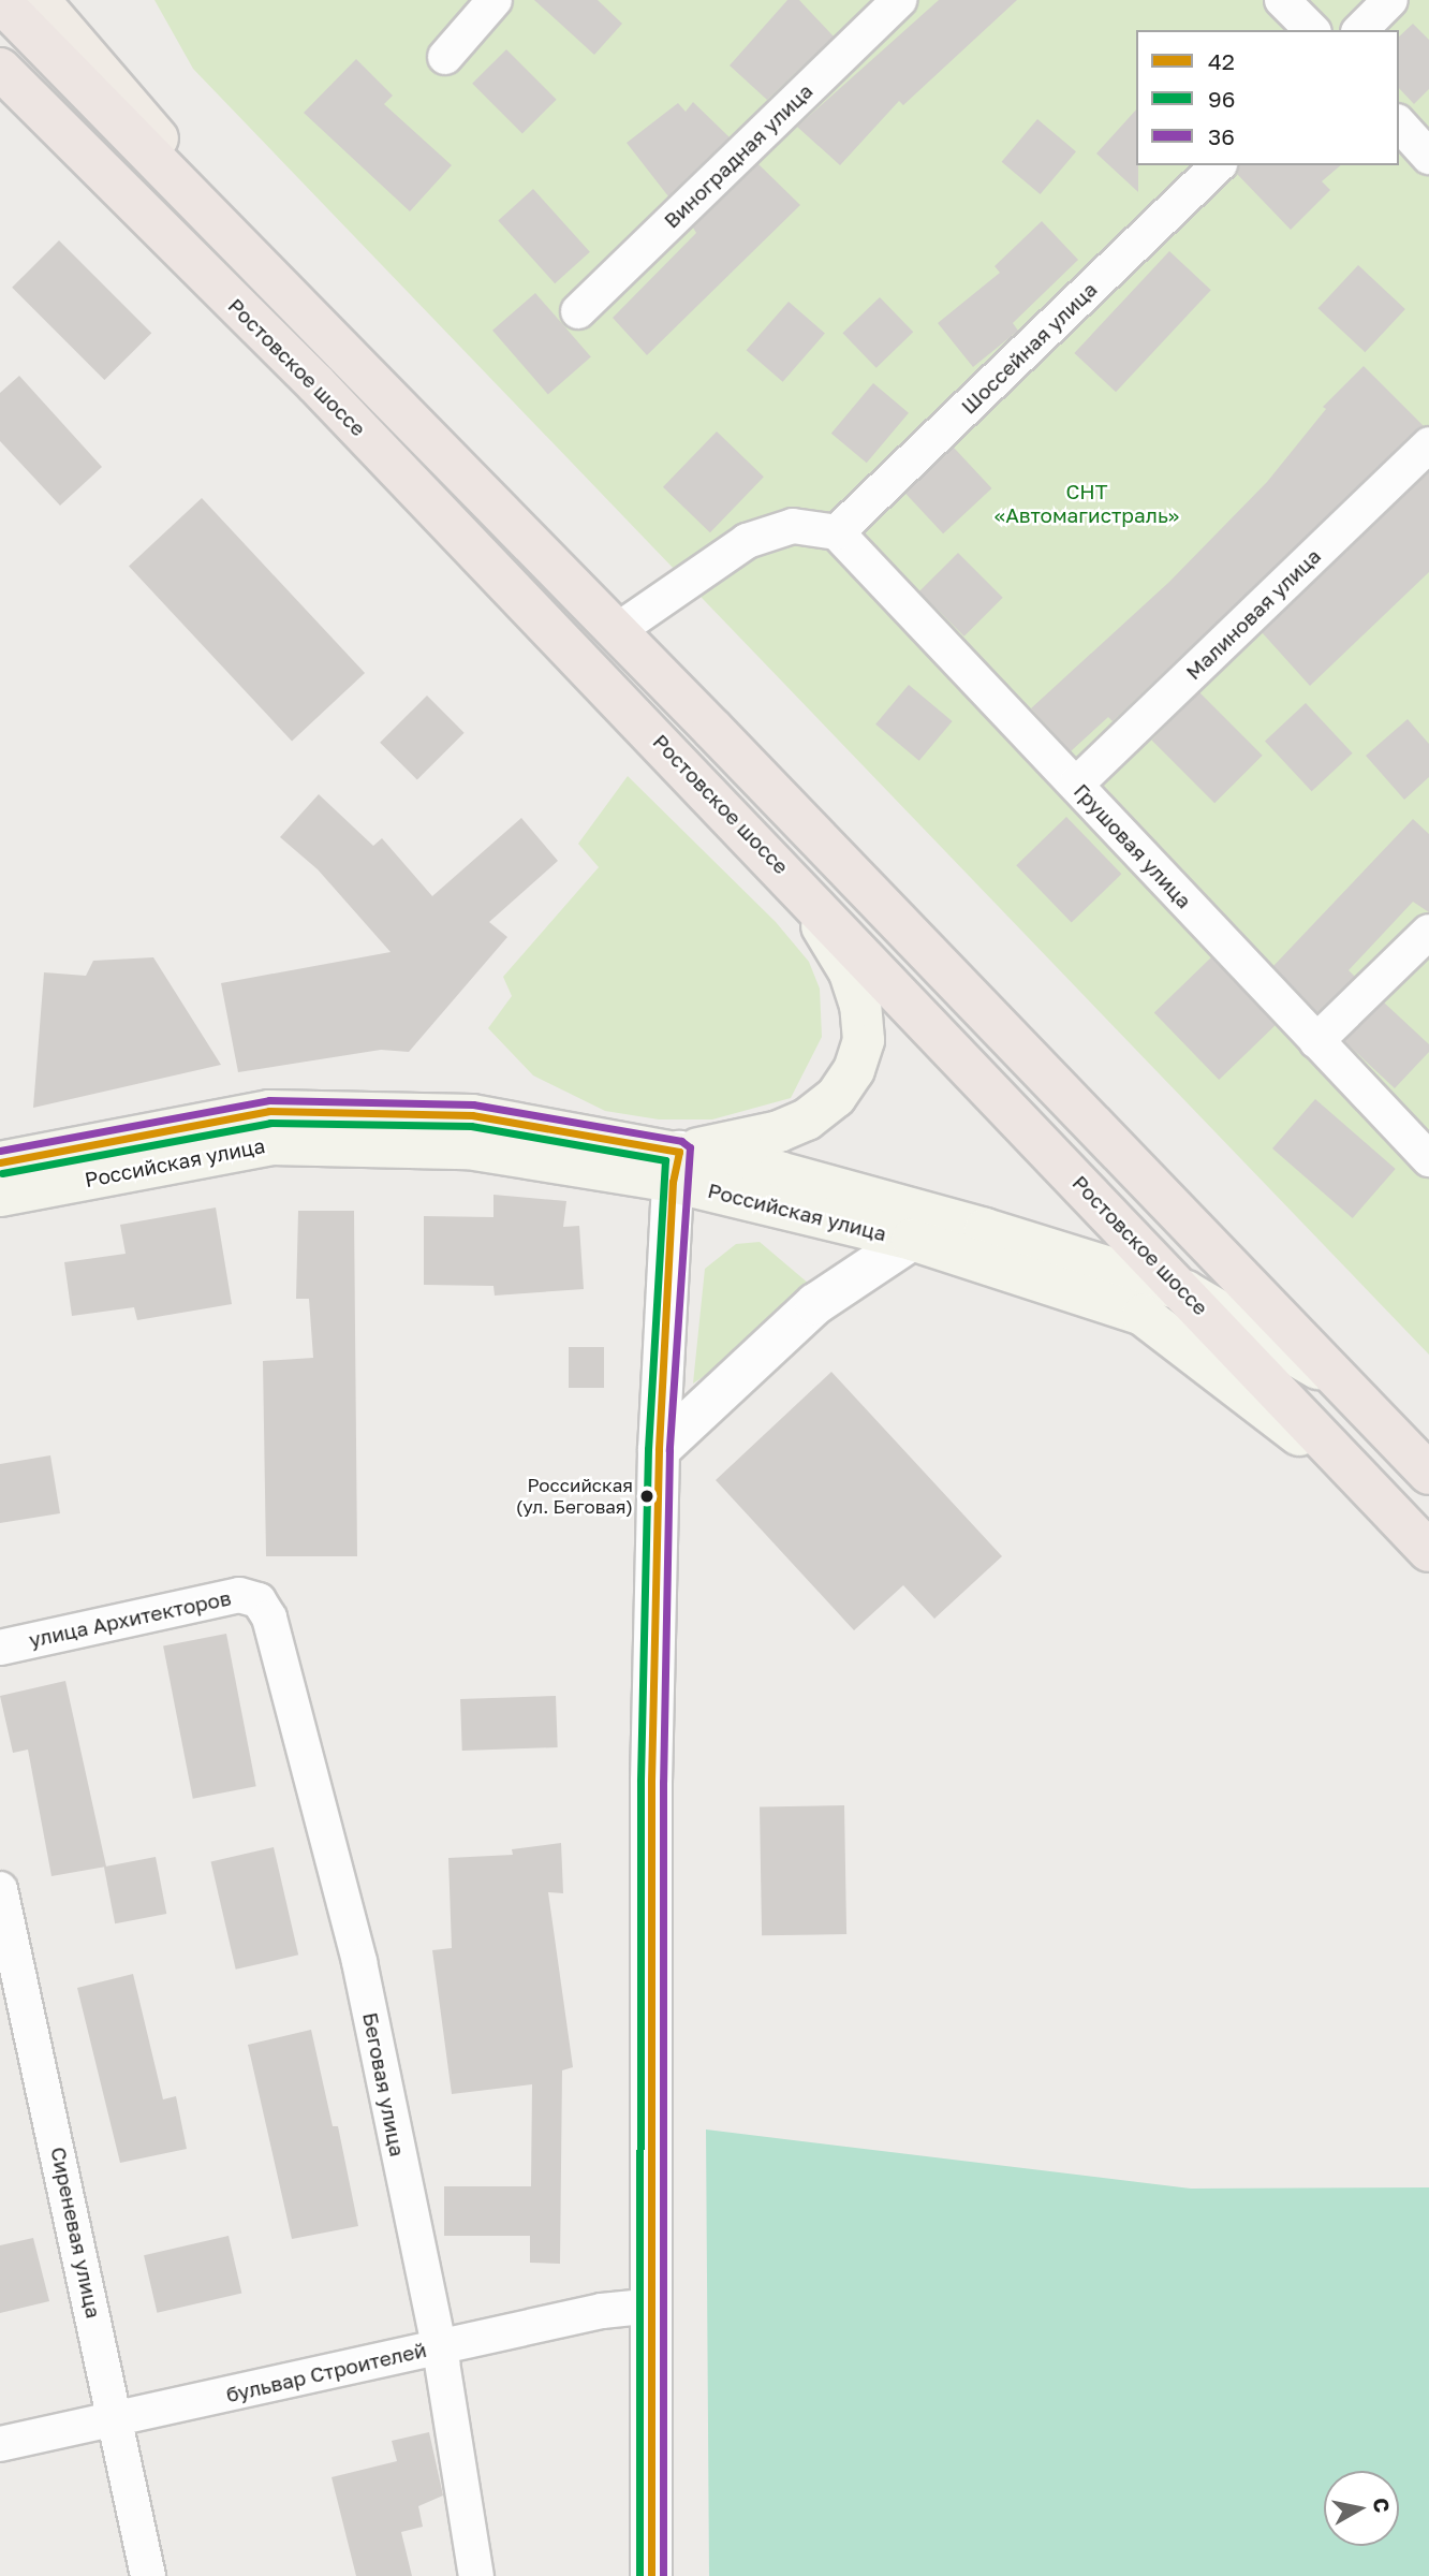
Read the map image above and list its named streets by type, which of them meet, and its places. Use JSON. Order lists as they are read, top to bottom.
{
  "streets": {
    "highway": ["Ростовское шоссе"],
    "main road": ["Российская улица"],
    "street": [
      "Виноградная улица",
      "Шоссейная улица",
      "Малиновая улица",
      "Грушовая улица",
      "улица Архитекторов",
      "Беговая улица",
      "Сиреневая улица",
      "бульвар Строителей"
    ]
  },
  "crossings": [
    ["Шоссейная улица", "Грушовая улица"],
    ["Ростовское шоссе", "Российская улица"],
    ["Малиновая улица", "Грушовая улица"],
    ["улица Архитекторов", "Беговая улица"],
    ["Беговая улица", "бульвар Строителей"],
    ["Сиреневая улица", "бульвар Строителей"]
  ],
  "parks": ["СНТ «Автомагистраль»"],
  "places": ["Российская (ул. Беговая)"],
  "lines": ["transit line 36", "transit line 42", "transit line 96"],
  "legend": ["42", "96", "36"],
  "north": "right"
}
